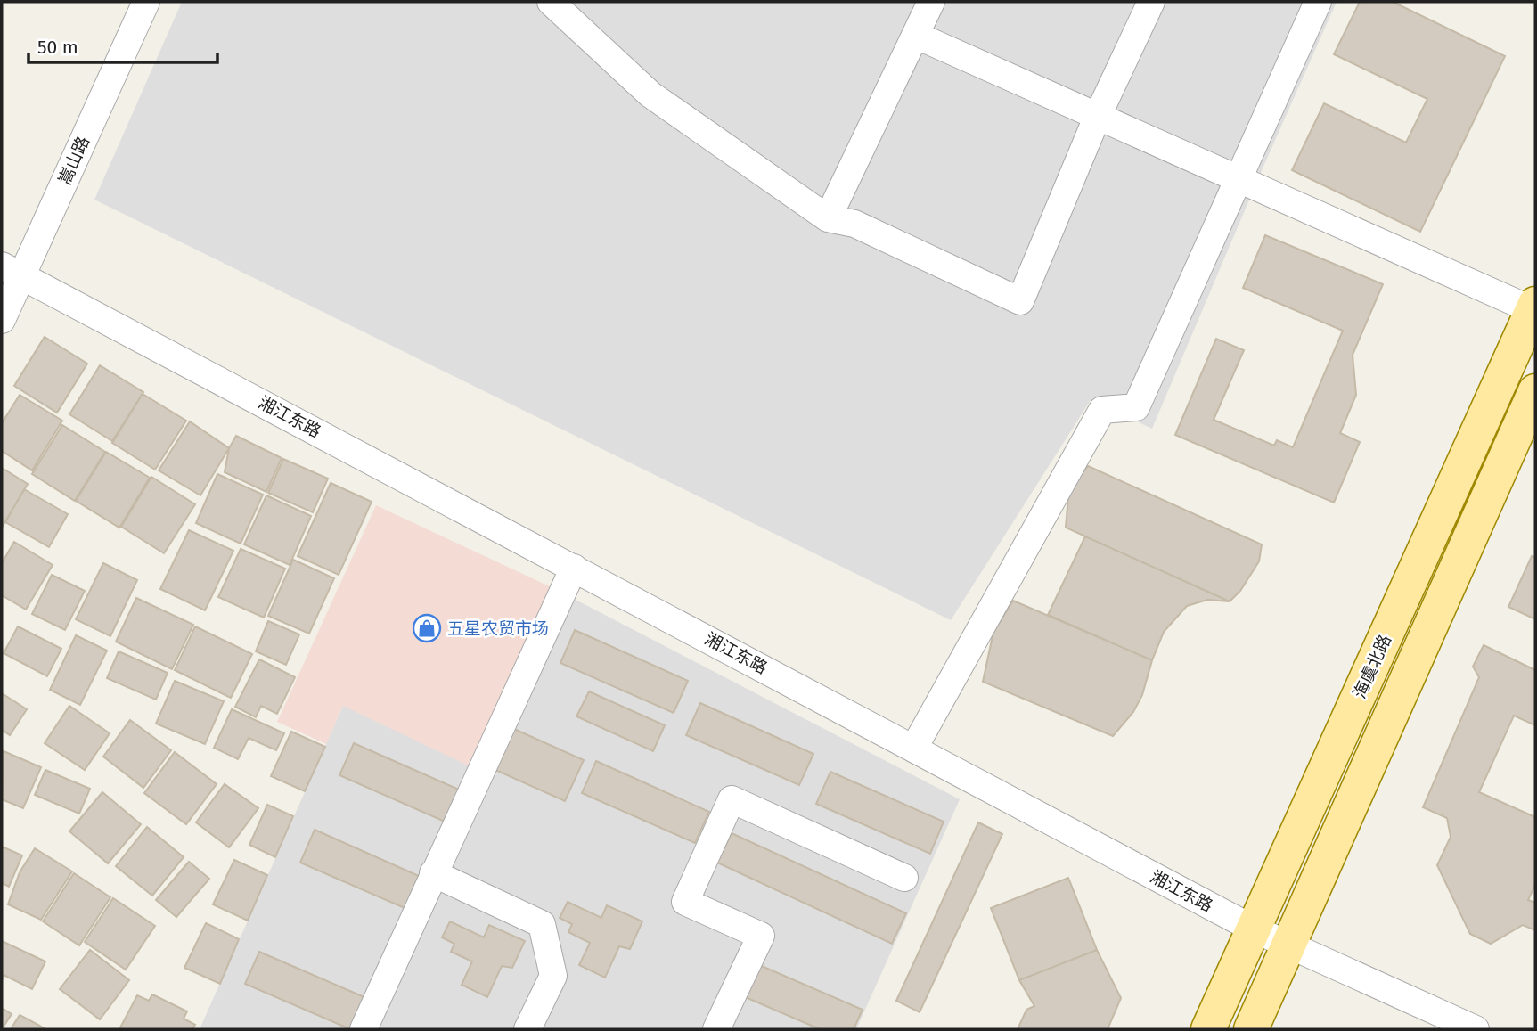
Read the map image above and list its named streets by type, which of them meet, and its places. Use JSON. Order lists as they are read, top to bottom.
{
  "streets": {
    "main road": ["海虞北路"],
    "street": ["嵩山路", "湘江东路"]
  },
  "crossings": [
    ["嵩山路", "湘江东路"],
    ["湘江东路", "海虞北路"]
  ],
  "places": {
    "shop": ["五星农贸市场"]
  },
  "scale_bar": "50 m"
}
